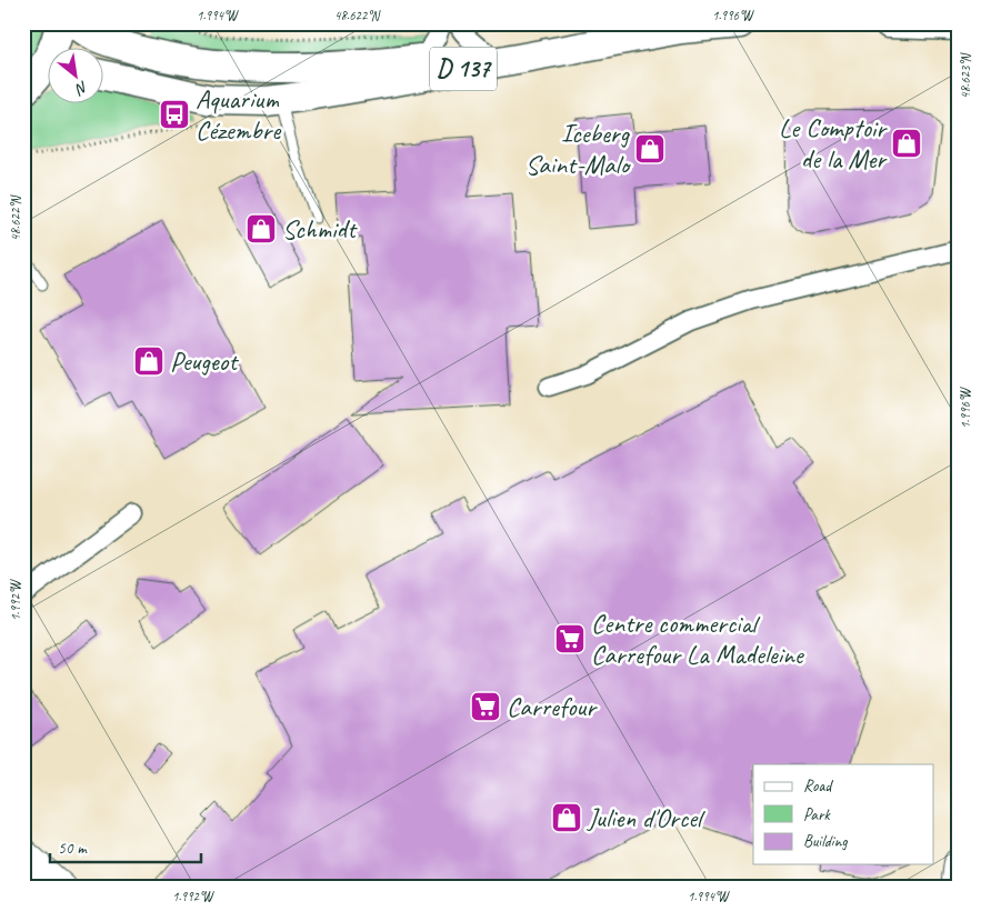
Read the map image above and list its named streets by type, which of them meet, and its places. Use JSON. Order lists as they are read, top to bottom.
{
  "streets": {
    "main road": ["D 137"]
  },
  "places": {
    "bus stop": ["Aquarium Cézembre"],
    "shop": [
      "Le Comptoir de la Mer",
      "Iceberg Saint-Malo",
      "Schmidt",
      "Peugeot",
      "Julien d'Orcel"
    ],
    "supermarket": ["Centre commercial Carrefour La Madeleine", "Carrefour"]
  },
  "legend": ["Road", "Park", "Building"],
  "scale_bar": "50 m",
  "north": "bottom right",
  "coordinates": [
    "1.994°W",
    "48.622°N",
    "1.996°W",
    "48.623°N",
    "1.992°W"
  ]
}
